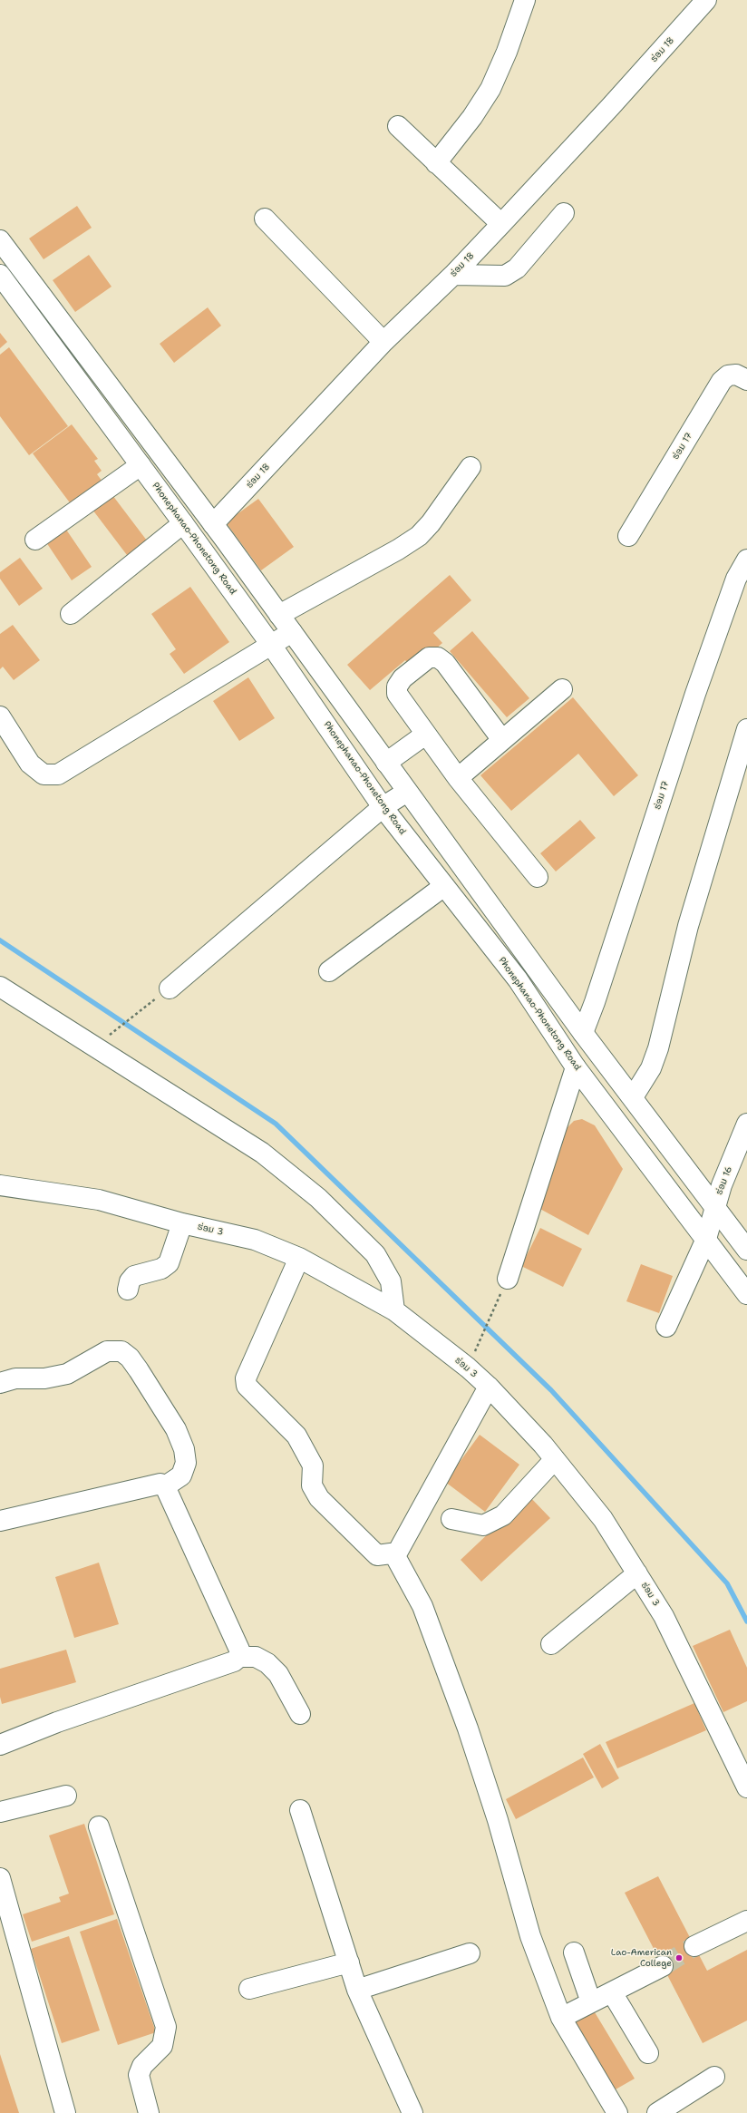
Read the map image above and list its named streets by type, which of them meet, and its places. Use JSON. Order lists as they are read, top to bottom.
{
  "streets": {
    "street": [
      "ຮ່ອມ 18",
      "ຮ່ອມ 17",
      "Phonephanao-Phonetong Road",
      "ຮ່ອມ 16",
      "ຮ່ອມ 3"
    ]
  },
  "crossings": [
    ["Phonephanao-Phonetong Road", "ຮ່ອມ 16"]
  ],
  "places": ["Lao-American College"]
}
